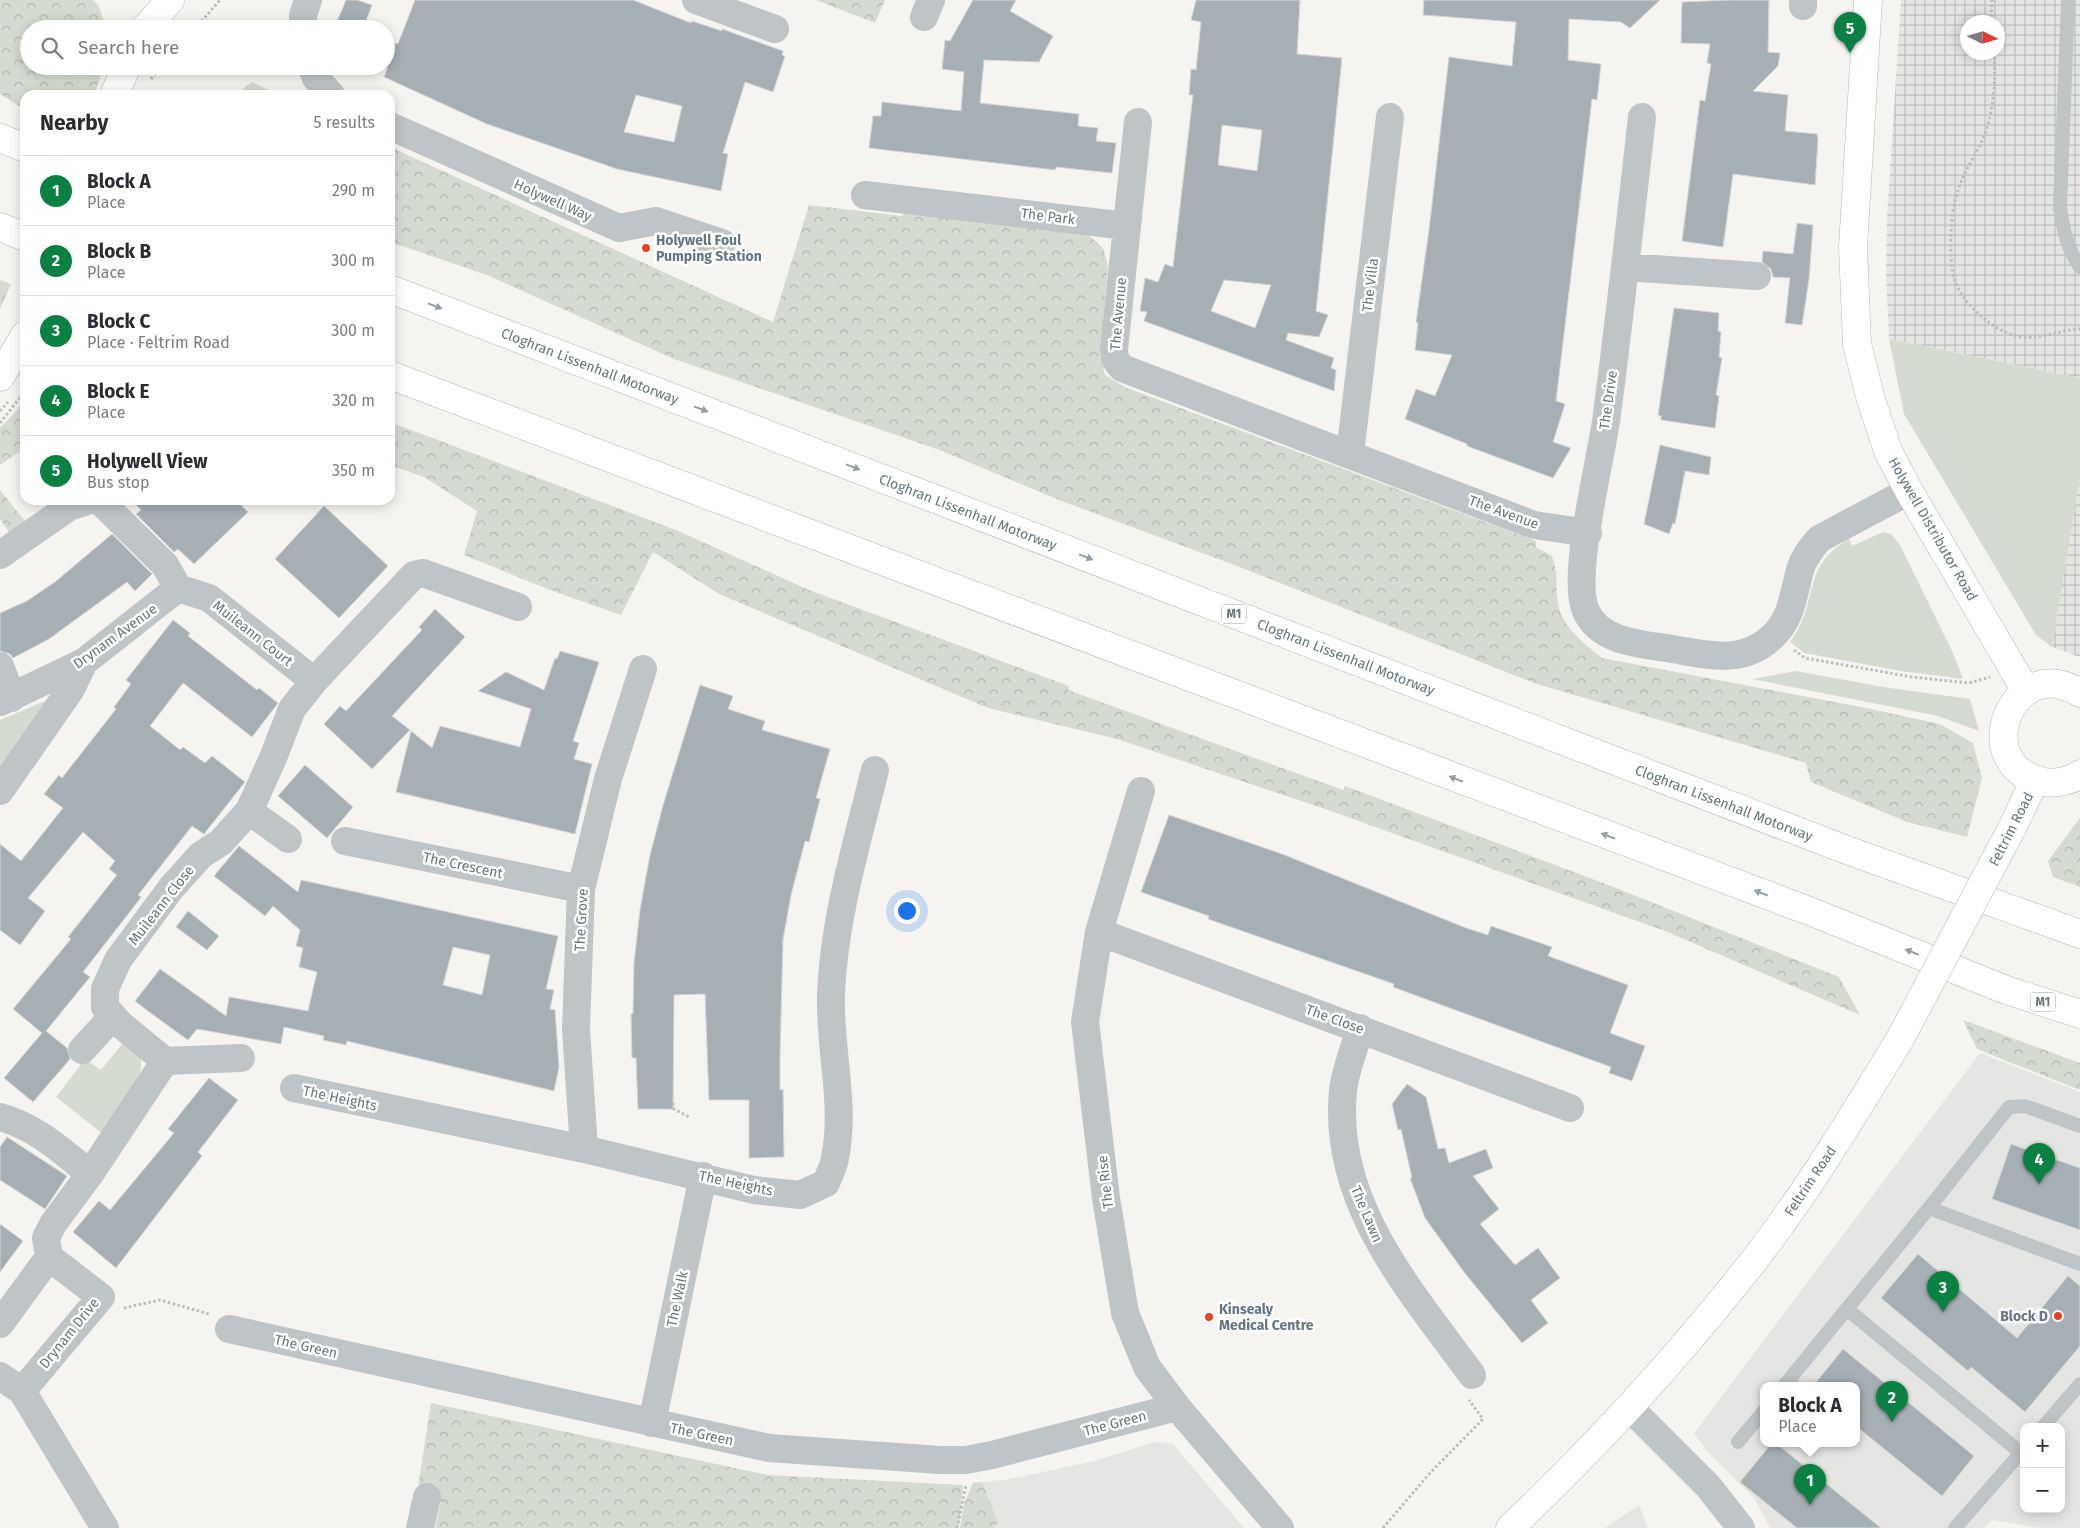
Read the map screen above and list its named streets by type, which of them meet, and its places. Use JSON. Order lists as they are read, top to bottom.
{
  "streets": {
    "main road": [
      "Cloghran Lissenhall Motorway",
      "Holywell Distributor Road",
      "M1",
      "Feltrim Road"
    ],
    "street": [
      "Holywell Way",
      "The Park",
      "The Villa",
      "The Avenue",
      "The Drive",
      "Muileann Court",
      "Drynam Avenue",
      "The Crescent",
      "Muileann Close",
      "The Grove",
      "The Close",
      "The Heights",
      "The Rise",
      "The Lawn",
      "The Walk",
      "Drynam Drive",
      "The Green"
    ]
  },
  "crossings": [
    ["The Park", "The Avenue"],
    ["The Villa", "The Avenue"],
    ["The Avenue", "The Drive"],
    ["Muileann Court", "Drynam Avenue"],
    ["Muileann Court", "Muileann Close"],
    ["The Crescent", "The Grove"],
    ["The Grove", "The Heights"],
    ["The Close", "The Rise"],
    ["The Close", "The Lawn"],
    ["The Heights", "The Walk"],
    ["The Rise", "The Green"],
    ["The Walk", "The Green"]
  ],
  "places": ["Holywell Foul Pumping Station", "Block D", "Kinsealy Medical Centre"],
  "north": "right",
  "page": {
    "pins": [
      "5",
      "4",
      "3",
      "2",
      "1"
    ],
    "search": "Search here",
    "heading": ["Nearby", "5 results"],
    "list": [
      {
        "mark": "1",
        "name": "Block A",
        "note": "Place",
        "value": "290 m"
      },
      {
        "mark": "2",
        "name": "Block B",
        "note": "Place",
        "value": "300 m"
      },
      {
        "mark": "3",
        "name": "Block C",
        "note": "Place · Feltrim Road",
        "value": "300 m"
      },
      {
        "mark": "4",
        "name": "Block E",
        "note": "Place",
        "value": "320 m"
      },
      {
        "mark": "5",
        "name": "Holywell View",
        "note": "Bus stop",
        "value": "350 m"
      }
    ],
    "popup": ["Block A", "Place"],
    "map_buttons": ["+", "−"]
  }
}
